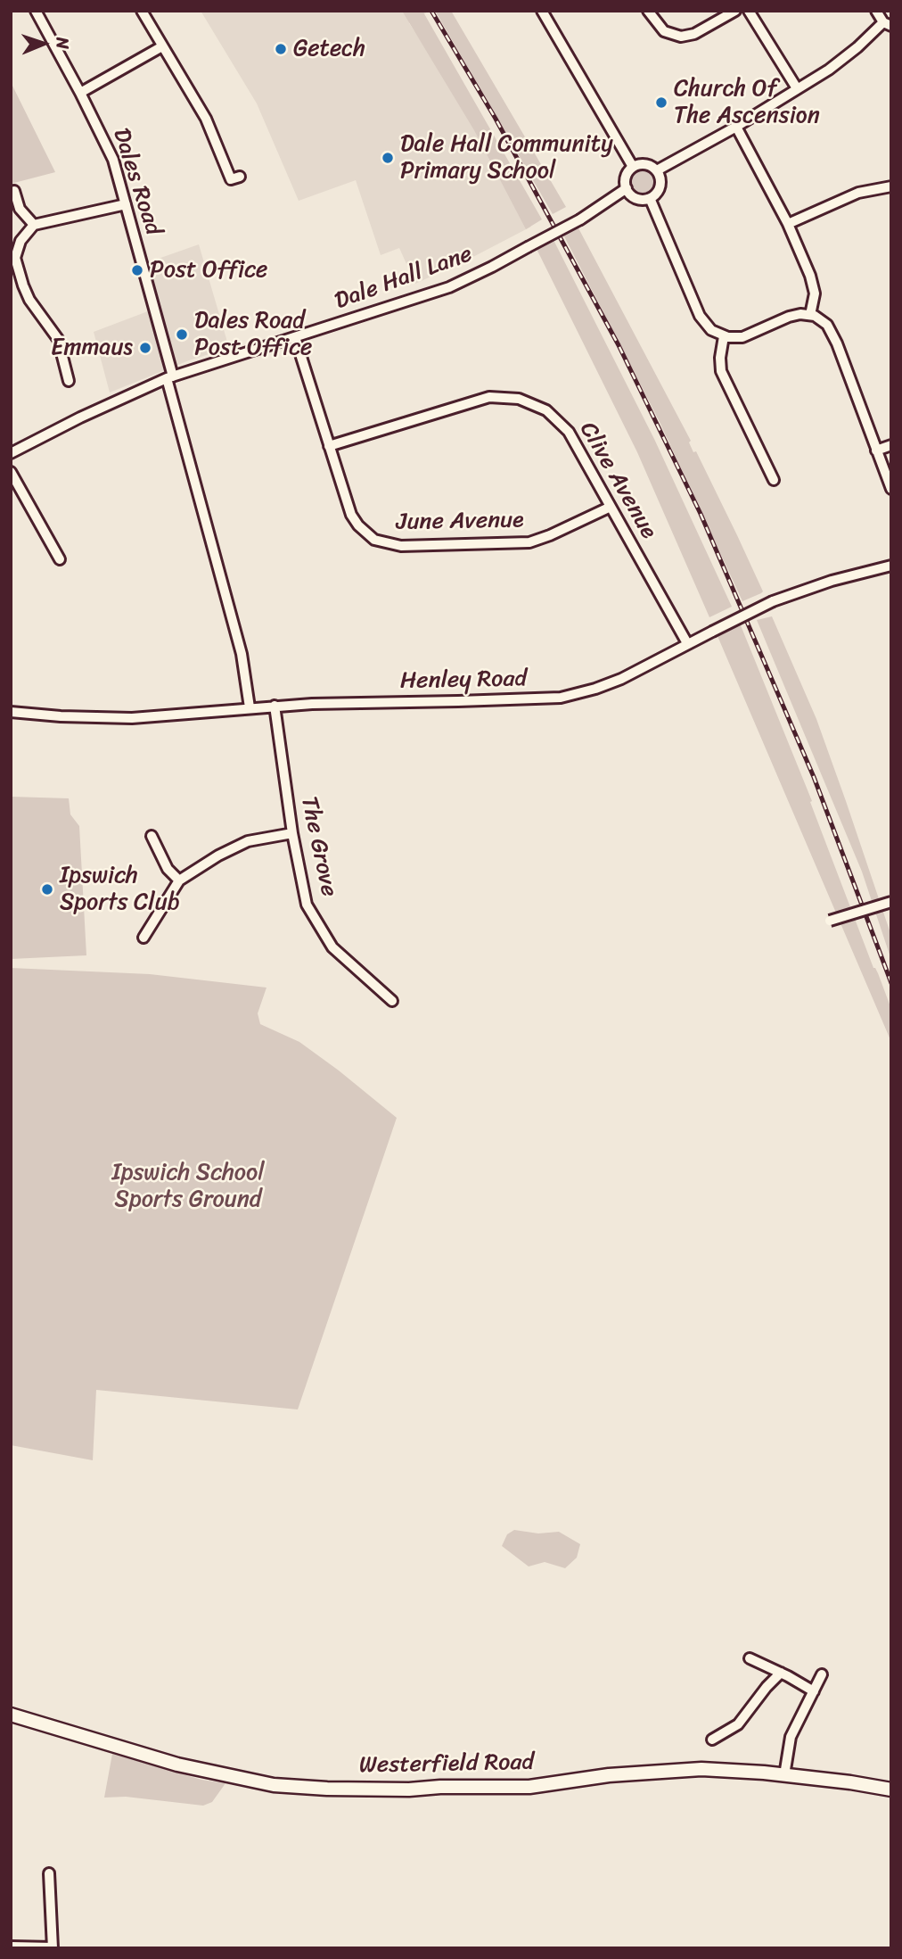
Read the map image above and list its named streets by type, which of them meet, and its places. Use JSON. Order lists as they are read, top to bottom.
{
  "streets": {
    "main road": ["Westerfield Road"],
    "street": [
      "Dales Road",
      "Dale Hall Lane",
      "Clive Avenue",
      "June Avenue",
      "Henley Road",
      "The Grove"
    ]
  },
  "crossings": [
    ["Dales Road", "Dale Hall Lane"],
    ["Dales Road", "Henley Road"],
    ["Dale Hall Lane", "June Avenue"],
    ["Clive Avenue", "June Avenue"],
    ["Clive Avenue", "Henley Road"],
    ["Henley Road", "The Grove"]
  ],
  "parks": ["Ipswich School Sports Ground"],
  "places": [
    "Getech",
    "Church Of The Ascension",
    "Dale Hall Community Primary School",
    "Post Office",
    "Dales Road Post Office",
    "Emmaus",
    "Ipswich Sports Club"
  ],
  "north": "right"
}
